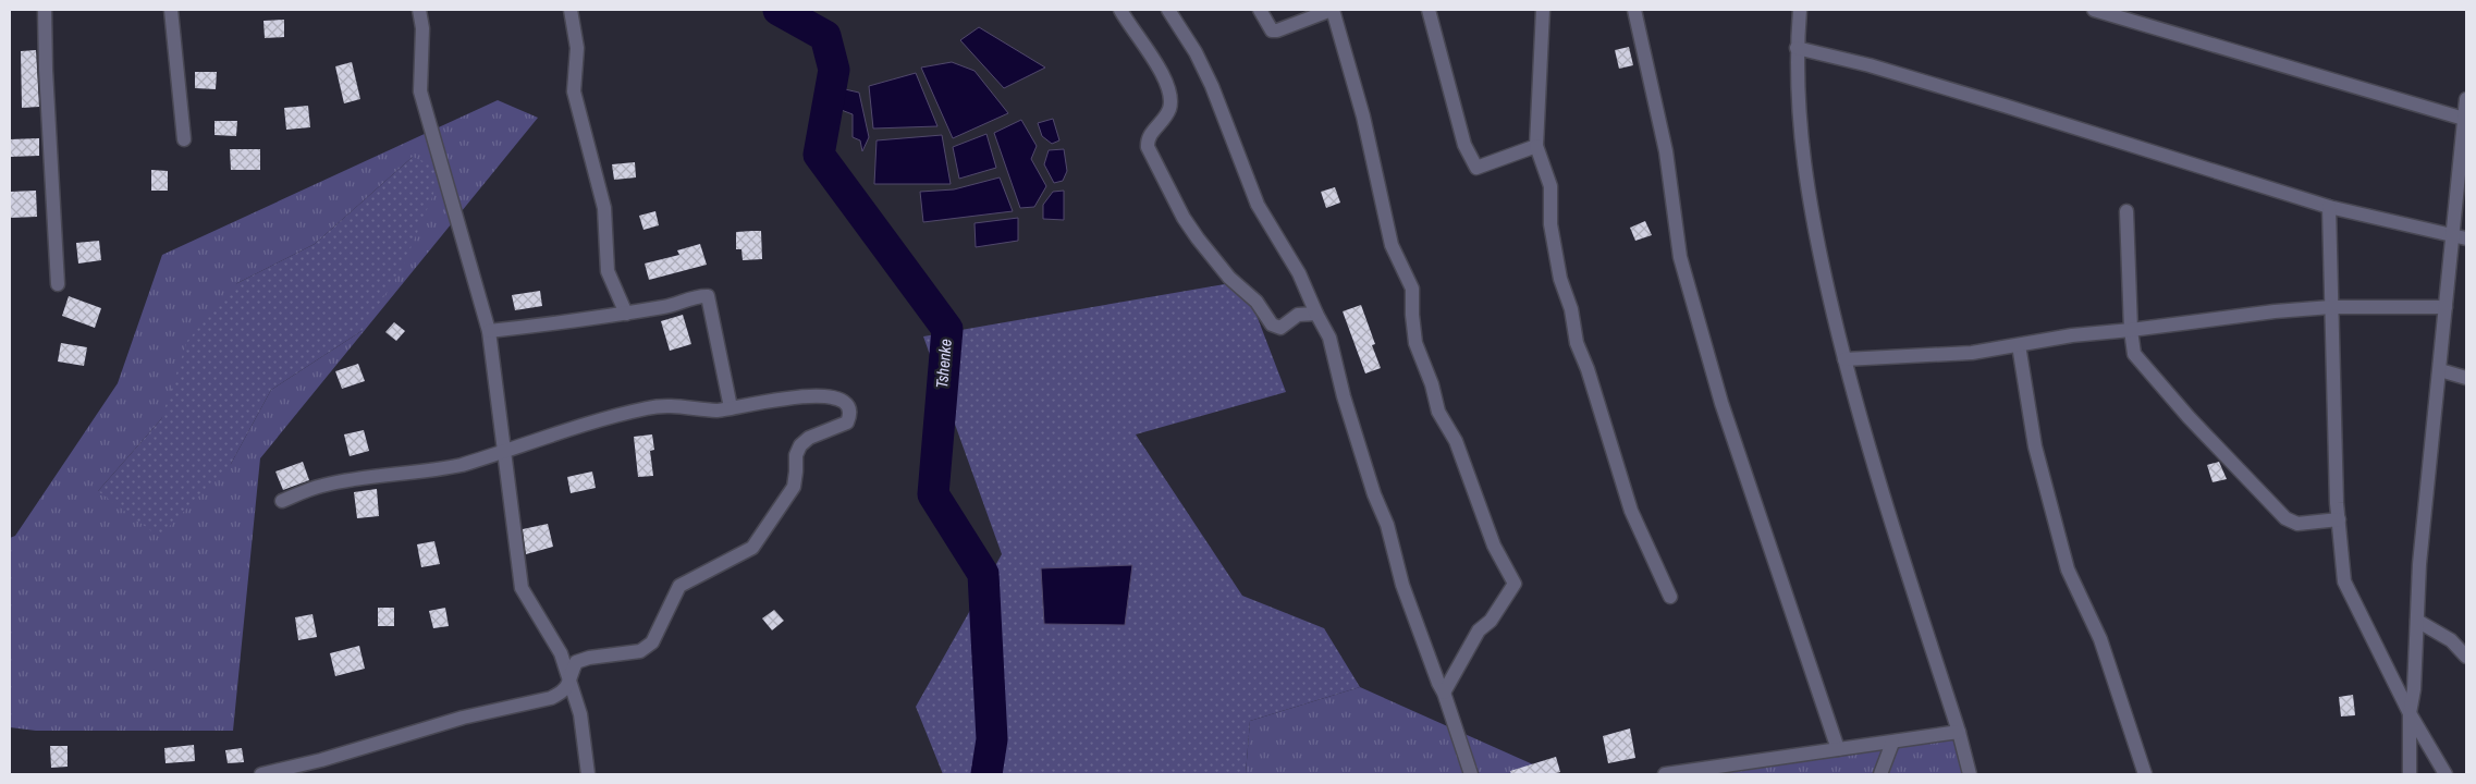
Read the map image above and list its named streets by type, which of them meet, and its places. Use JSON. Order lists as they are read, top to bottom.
{
  "water": ["Tshenke"]
}
